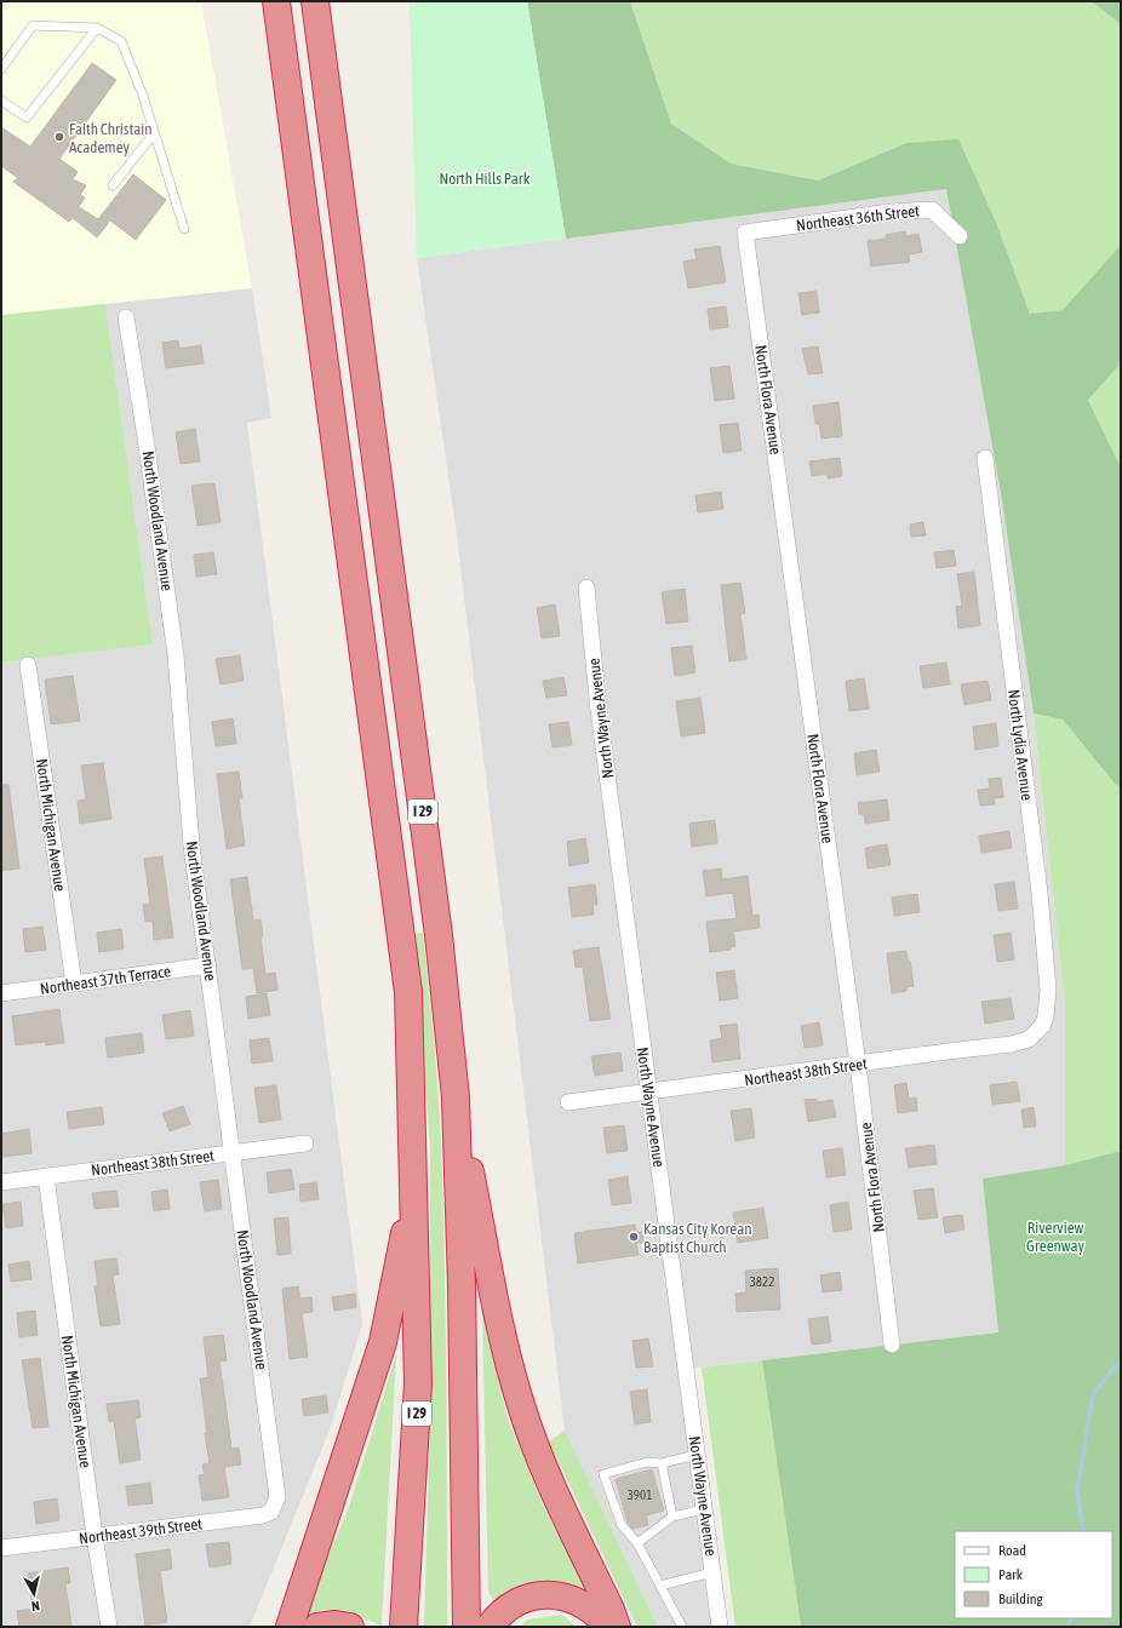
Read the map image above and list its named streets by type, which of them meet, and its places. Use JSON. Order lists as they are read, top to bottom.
{
  "streets": {
    "highway": ["I 29"],
    "street": [
      "Northeast 36th Street",
      "North Flora Avenue",
      "North Woodland Avenue",
      "North Wayne Avenue",
      "North Lydia Avenue",
      "North Michigan Avenue",
      "Northeast 37th Terrace",
      "Northeast 38th Street",
      "Northeast 39th Street"
    ]
  },
  "crossings": [
    ["Northeast 36th Street", "North Flora Avenue"],
    ["North Flora Avenue", "Northeast 38th Street"],
    ["North Woodland Avenue", "Northeast 37th Terrace"],
    ["North Woodland Avenue", "Northeast 38th Street"],
    ["North Woodland Avenue", "Northeast 39th Street"],
    ["North Wayne Avenue", "Northeast 38th Street"],
    ["North Lydia Avenue", "Northeast 38th Street"],
    ["North Michigan Avenue", "Northeast 37th Terrace"],
    ["North Michigan Avenue", "Northeast 38th Street"],
    ["North Michigan Avenue", "Northeast 39th Street"]
  ],
  "parks": ["North Hills Park", "Riverview Greenway"],
  "places": ["Faith Christain Academey", "Kansas City Korean Baptist Church"],
  "house_numbers": ["3822", "3901"],
  "legend": ["Road", "Park", "Building"],
  "north": "bottom"
}
